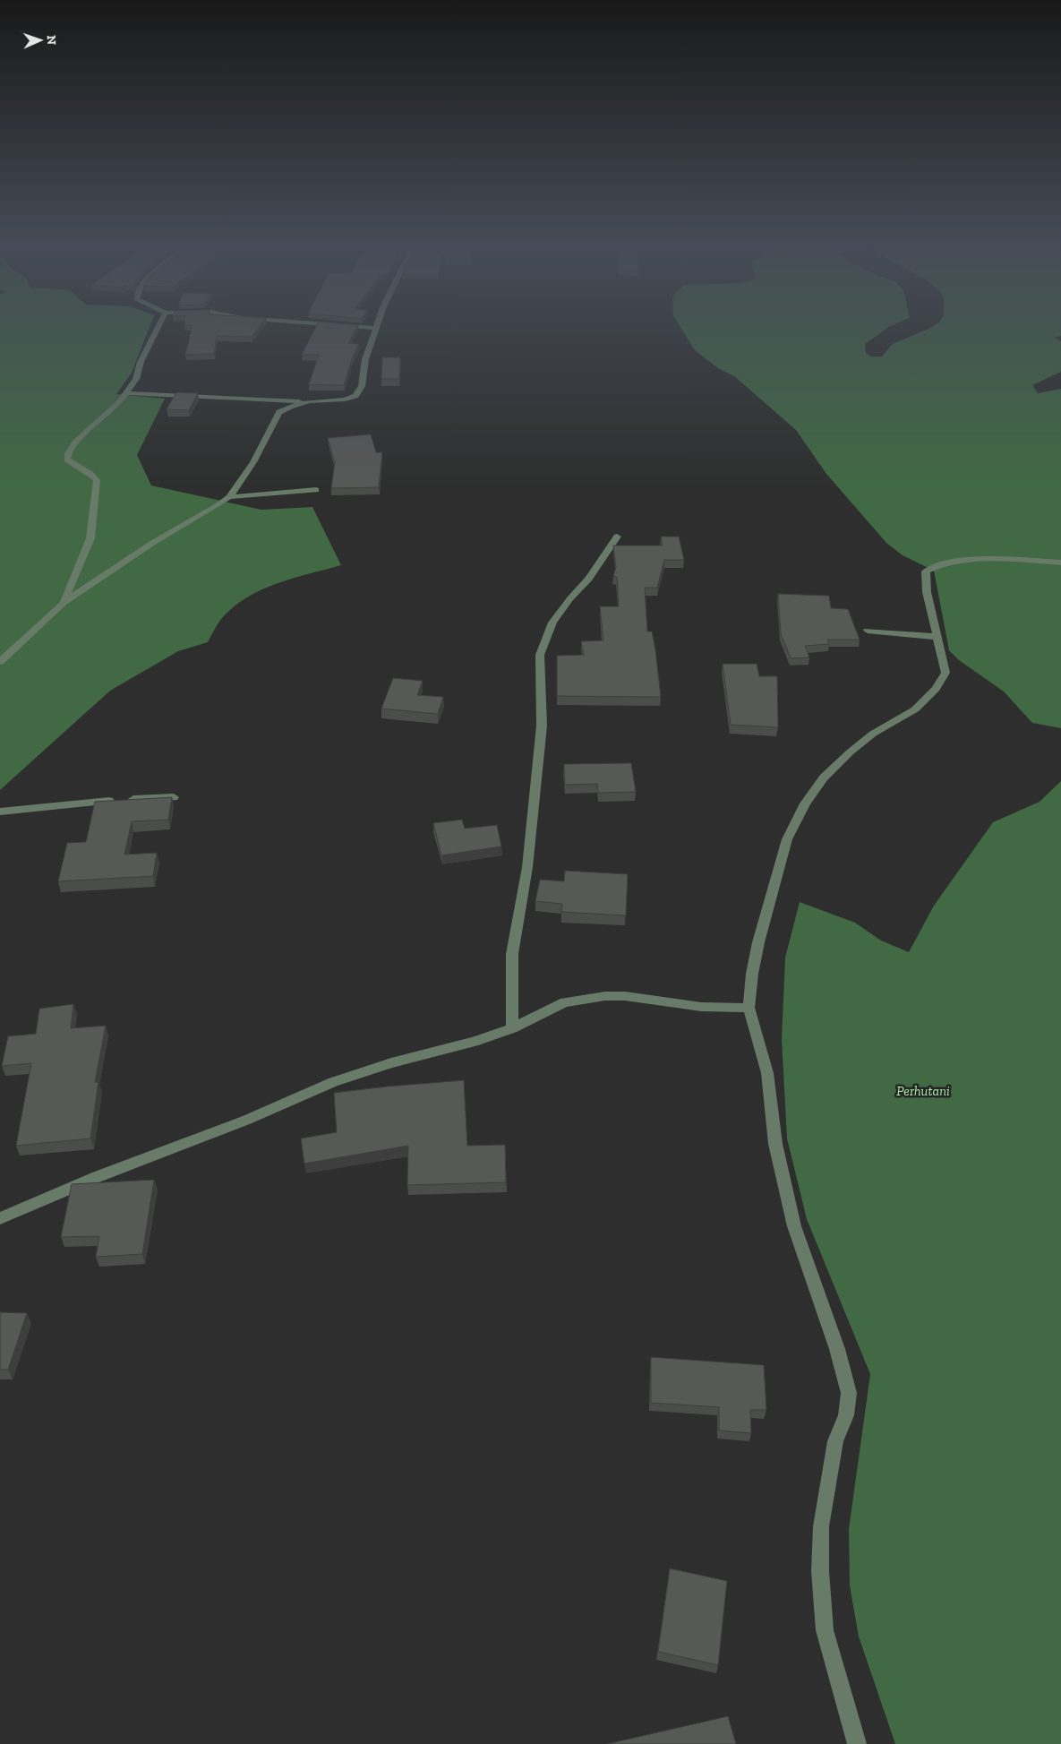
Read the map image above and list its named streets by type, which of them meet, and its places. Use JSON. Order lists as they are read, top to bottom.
{
  "parks": ["Perhutani"],
  "north": "right"
}
